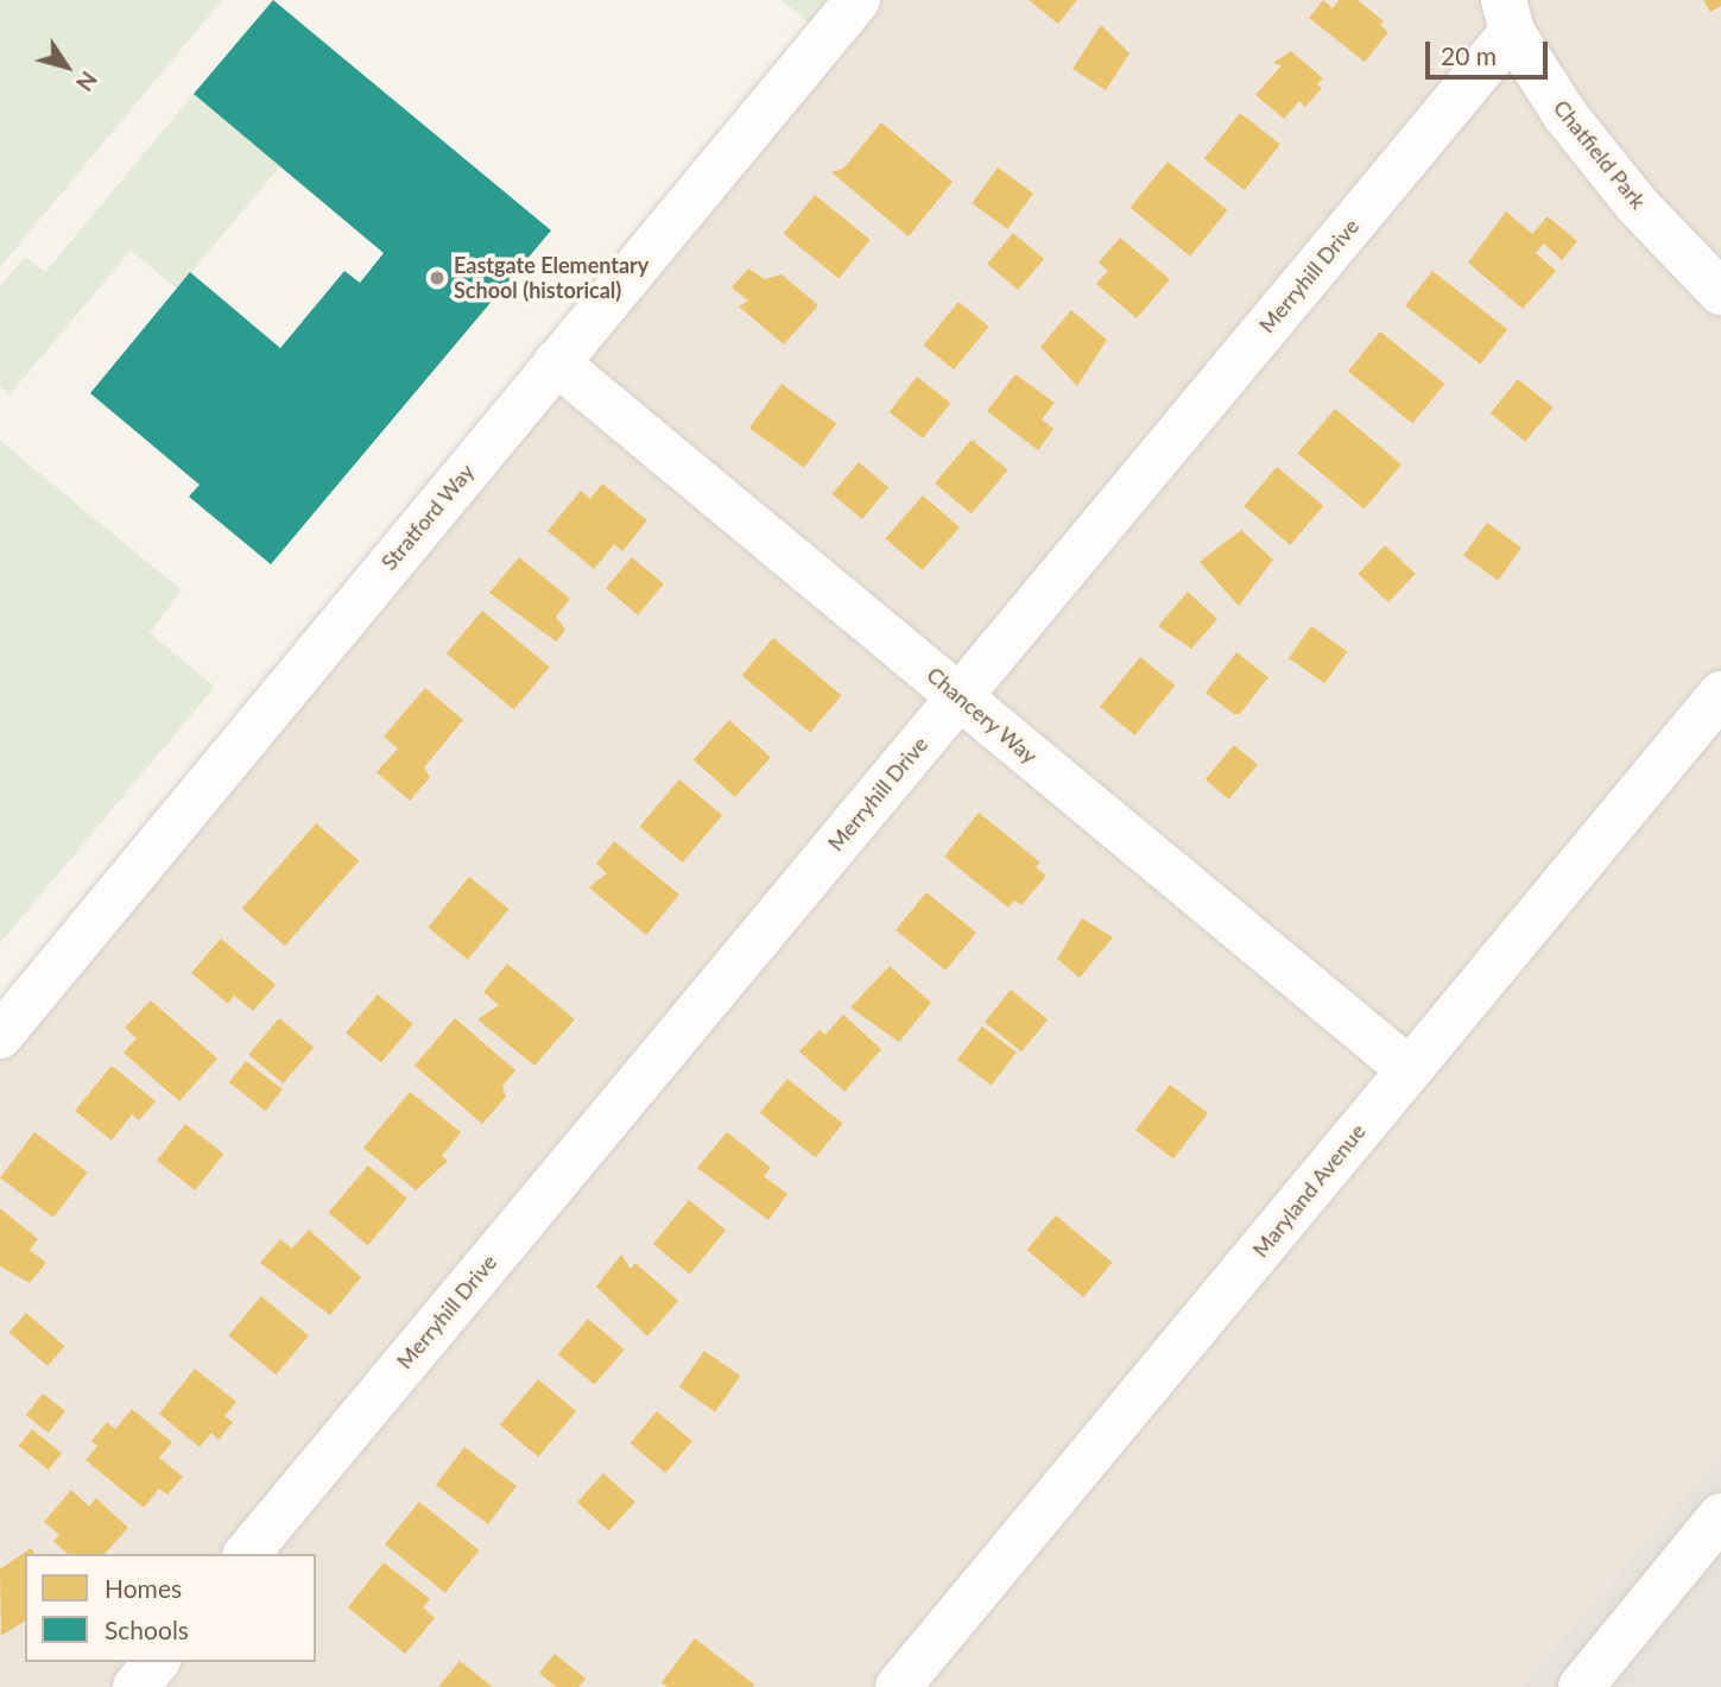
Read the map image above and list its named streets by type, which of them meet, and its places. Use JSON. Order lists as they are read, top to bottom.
{
  "streets": {
    "street": [
      "Chatfield Park",
      "Merryhill Drive",
      "Stratford Way",
      "Chancery Way",
      "Maryland Avenue"
    ]
  },
  "crossings": [
    ["Chatfield Park", "Merryhill Drive"],
    ["Merryhill Drive", "Chancery Way"],
    ["Stratford Way", "Chancery Way"],
    ["Chancery Way", "Maryland Avenue"]
  ],
  "places": ["Eastgate Elementary School (historical)"],
  "legend": ["Homes", "Schools"],
  "scale_bar": "20 m",
  "north": "bottom right"
}
